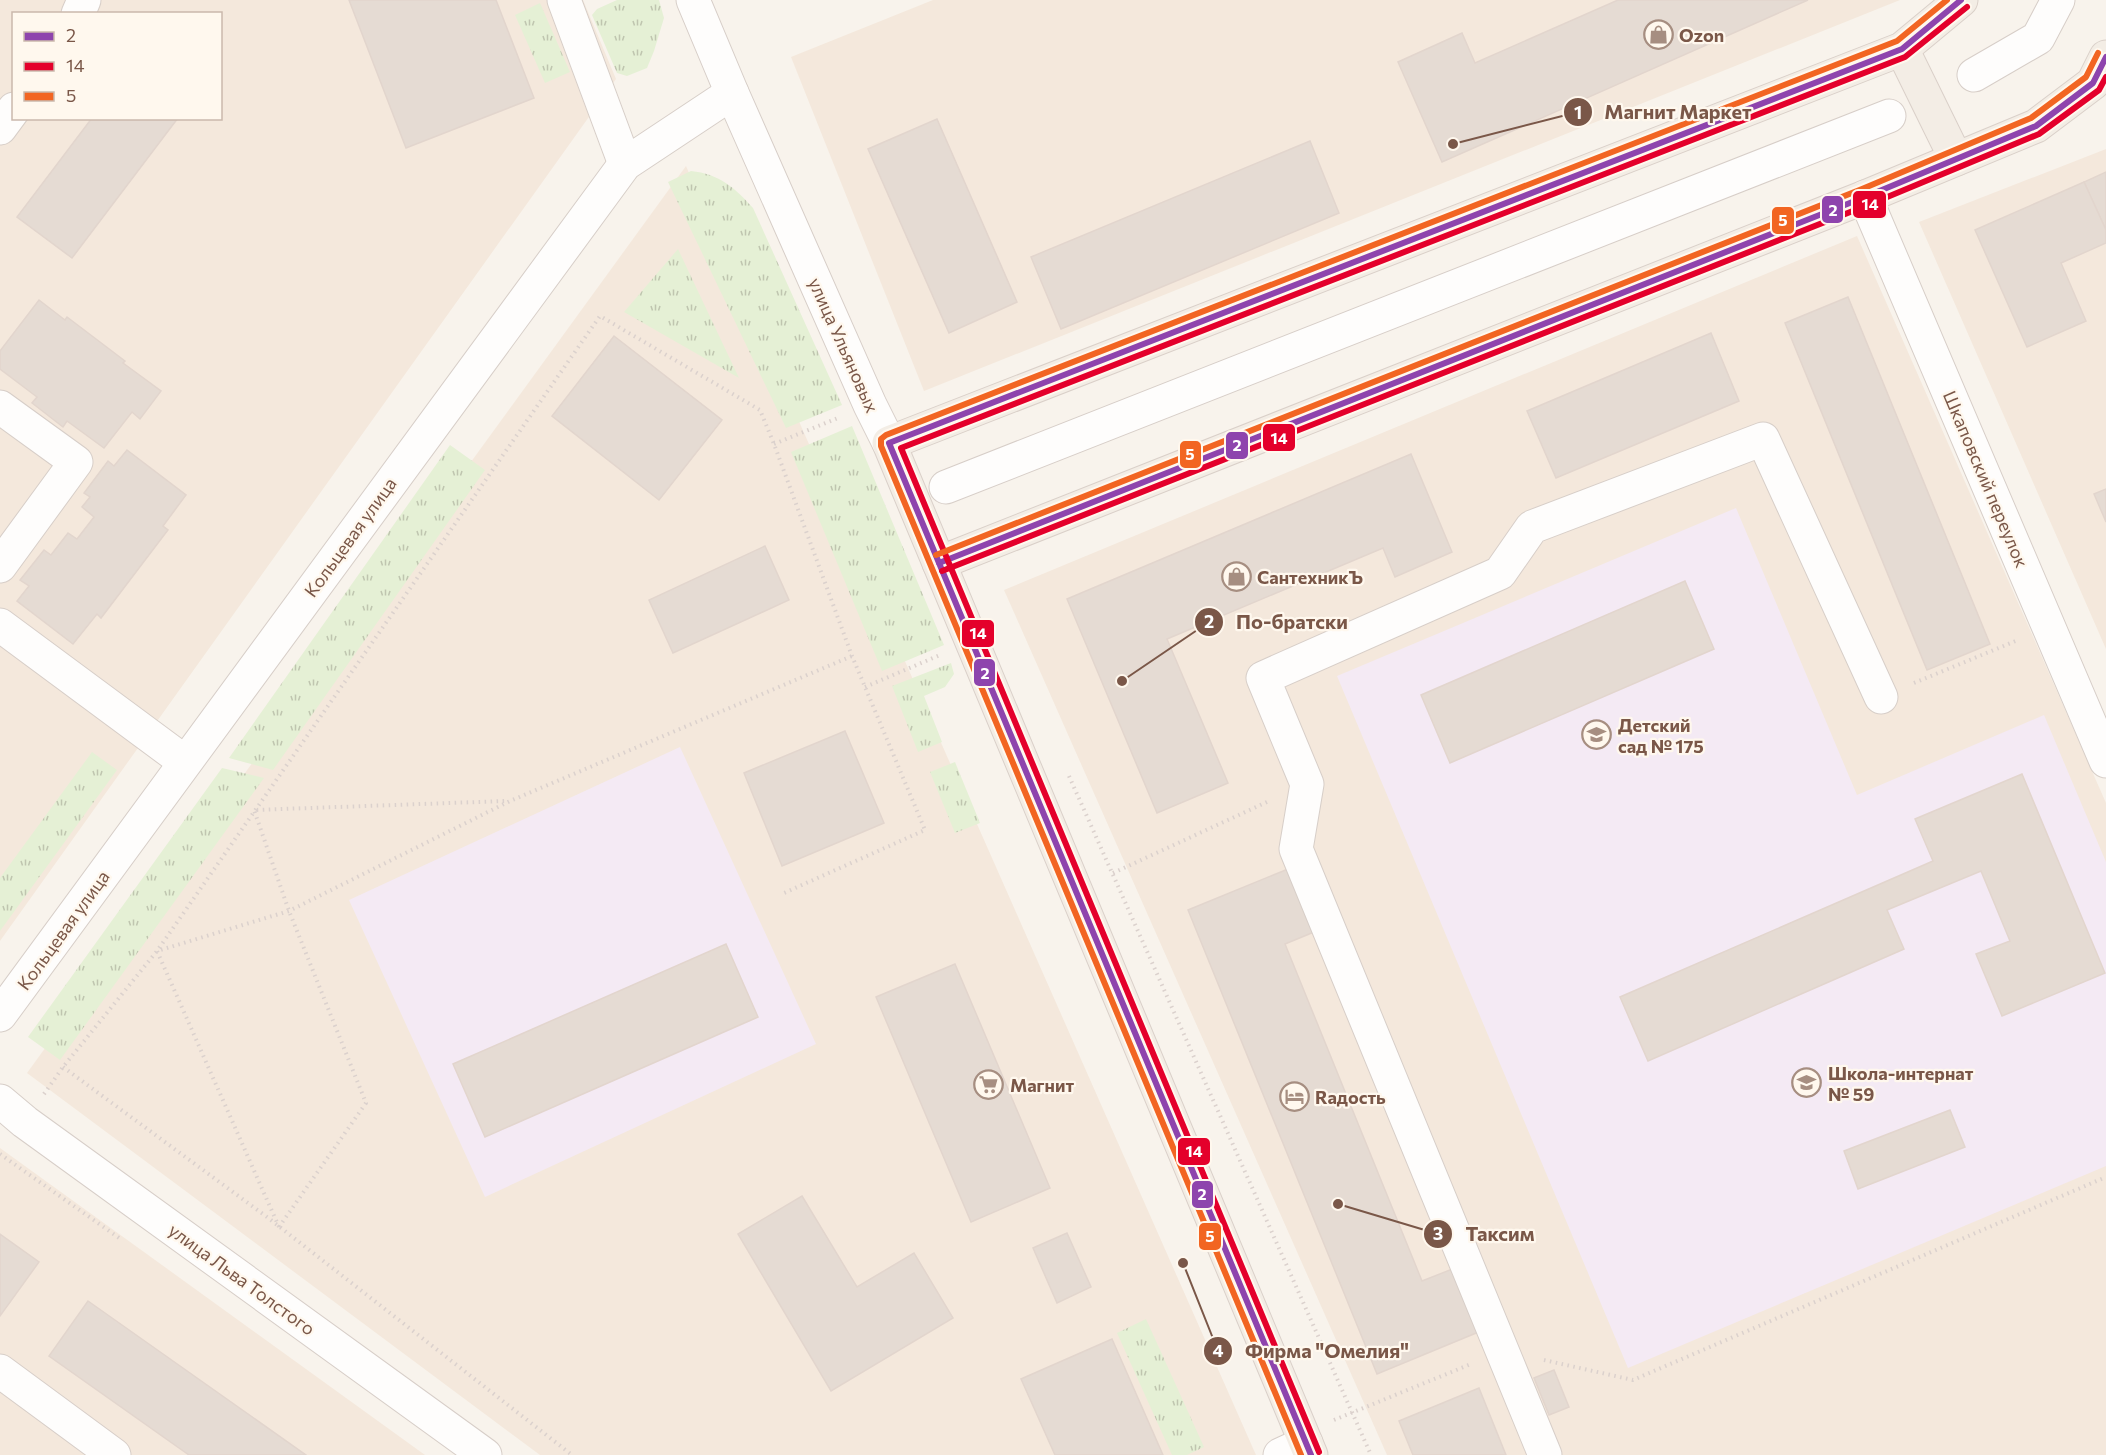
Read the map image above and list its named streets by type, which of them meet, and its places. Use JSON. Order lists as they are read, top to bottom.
{
  "streets": {
    "main road": ["улица Ульяновых"],
    "street": ["Шкаповский переулок", "Кольцевая улица", "улица Льва Толстого"]
  },
  "crossings": [
    ["улица Ульяновых", "Кольцевая улица"]
  ],
  "places": {
    "shop": ["Ozon", "СантехникЪ"],
    "other": [
      "Магнит Маркет",
      "По-братски",
      "Таксим",
      "Фирма \"Омелия\""
    ],
    "school or university": ["Детский сад № 175", "Школа-интернат № 59"],
    "supermarket": ["Магнит"],
    "hotel": ["Rадость"]
  },
  "lines": ["transit line 2", "transit line 5", "transit line 14"],
  "legend": ["2", "14", "5"]
}
